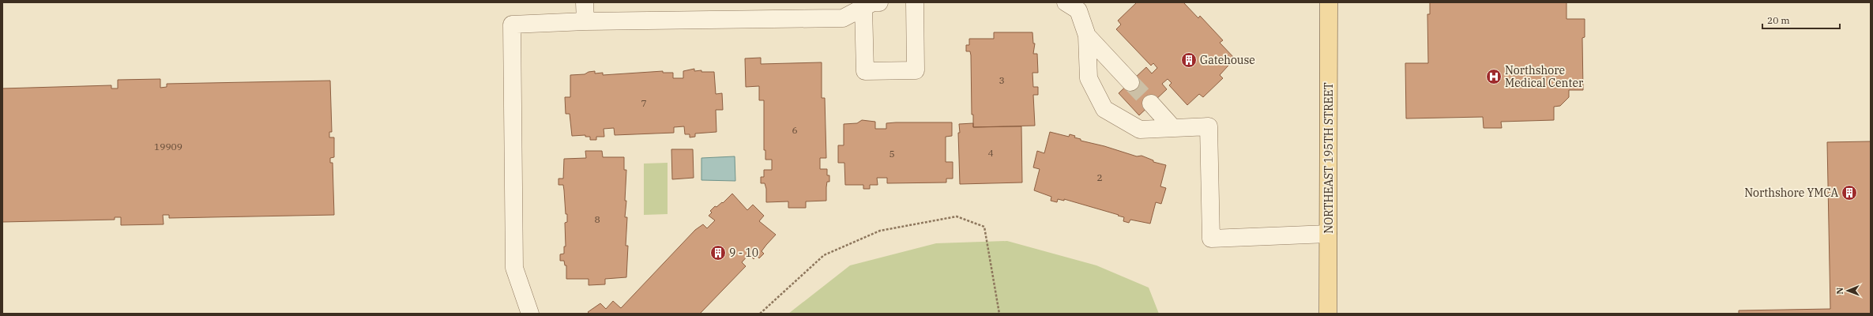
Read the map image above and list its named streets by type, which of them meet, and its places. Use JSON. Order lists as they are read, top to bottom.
{
  "streets": {
    "main road": ["NORTHEAST 195TH STREET"]
  },
  "places": {
    "building": ["Gatehouse", "Northshore YMCA", "9 - 10"],
    "hospital": ["Northshore Medical Center"]
  },
  "house_numbers": [
    "3",
    "7",
    "6",
    "19909",
    "4",
    "5",
    "2",
    "8"
  ],
  "scale_bar": "20 m",
  "north": "left"
}
